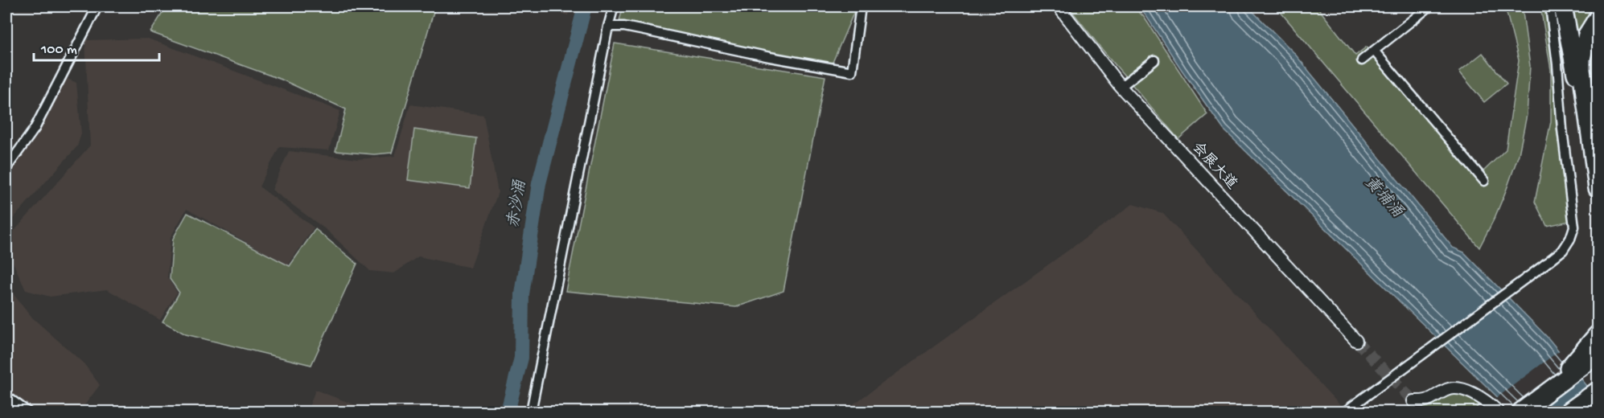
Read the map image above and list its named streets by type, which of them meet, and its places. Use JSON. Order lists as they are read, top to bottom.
{
  "streets": {
    "street": ["会展大道"]
  },
  "water": ["黄埔涌", "赤沙涌"],
  "scale_bar": "100 m"
}
